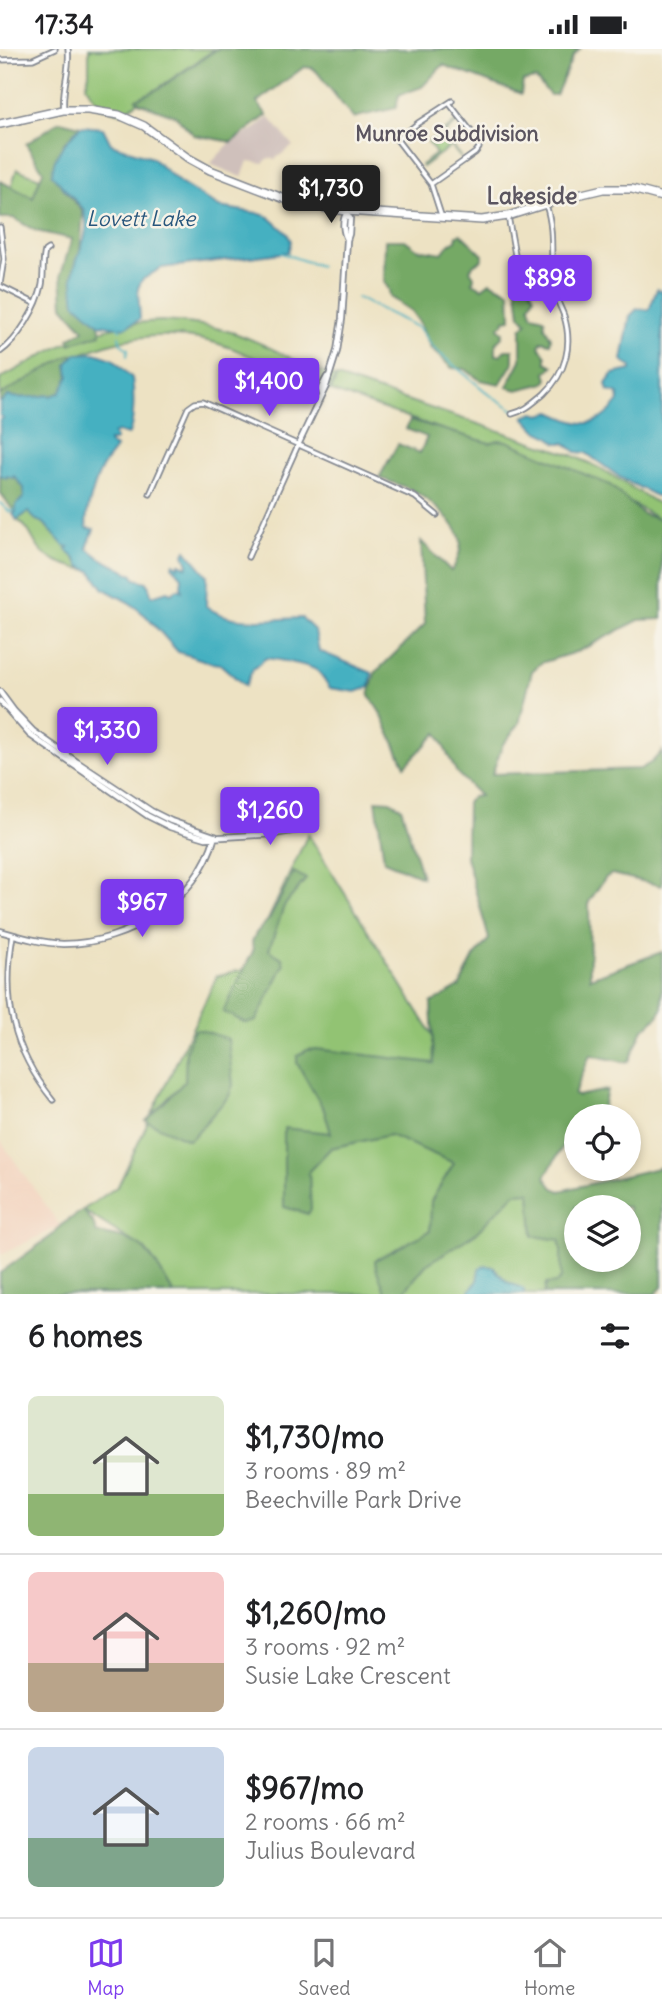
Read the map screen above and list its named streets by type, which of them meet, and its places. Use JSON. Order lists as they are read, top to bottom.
{
  "districts": ["Munroe Subdivision", "Lakeside"],
  "water": ["Lovett Lake"],
  "page": {
    "status": "17:34",
    "price": [
      "$1,730",
      "$898",
      "$1,400",
      "$1,330",
      "$1,260",
      "$967"
    ],
    "heading": "6 homes",
    "list": [
      {
        "name": "$1,730/mo",
        "note": "3 rooms · 89 m² · Beechville Park Drive"
      },
      {
        "name": "$1,260/mo",
        "note": "3 rooms · 92 m² · Susie Lake Crescent"
      },
      {
        "name": "$967/mo",
        "note": "2 rooms · 66 m² · Julius Boulevard"
      }
    ],
    "tabs": ["Map", "Saved", "Home"]
  }
}
